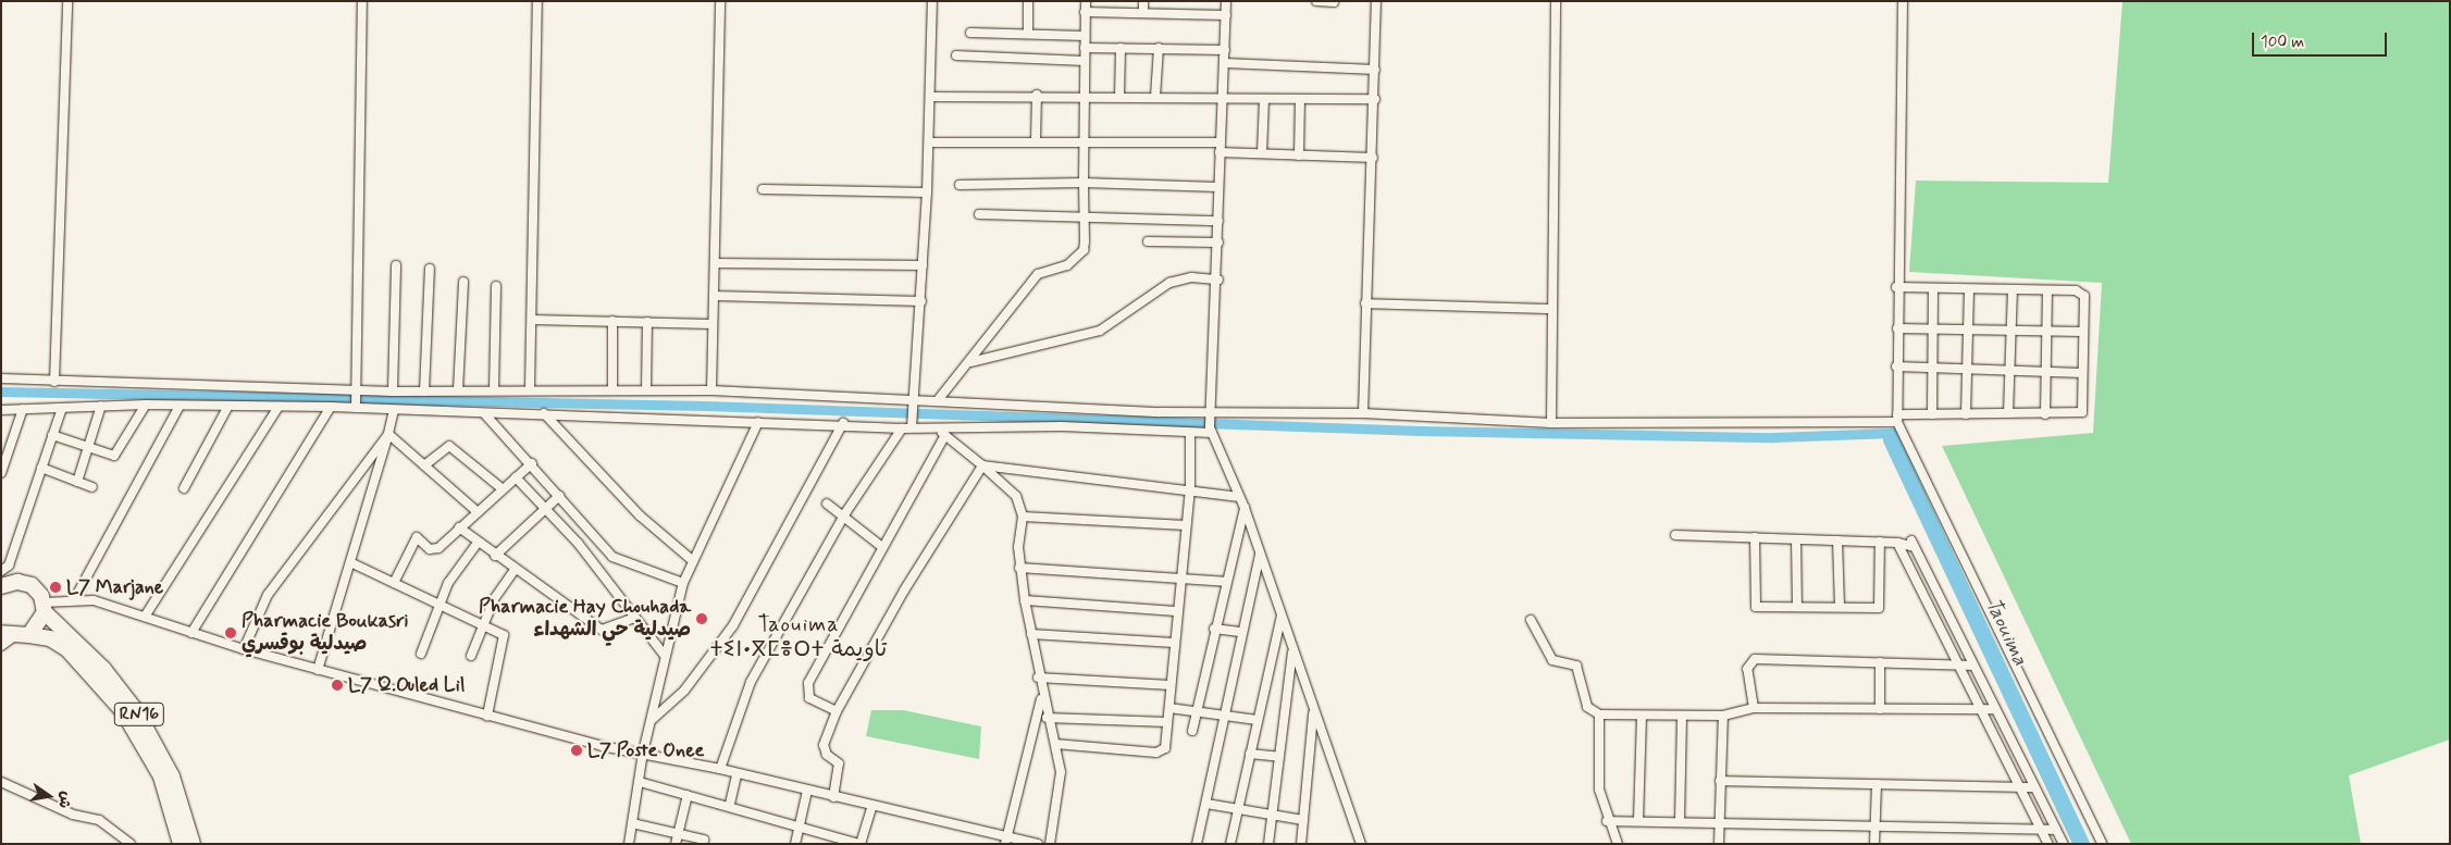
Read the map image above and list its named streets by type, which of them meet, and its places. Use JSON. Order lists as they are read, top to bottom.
{
  "streets": {
    "highway": ["RN16"]
  },
  "districts": ["Taouima ⵜⵉⵏ•ⴳⵎⴻⵔⵜ تاويمة"],
  "water": ["Taouima"],
  "places": [
    "L7 Marjane",
    "Pharmacie Hay Chouhada صيدلية حي الشهداء",
    "Pharmacie Boukasri صيدلية بوقسري",
    "L7 Q.Ouled Lil",
    "L7 Poste Onee"
  ],
  "scale_bar": "100 m",
  "north": "right"
}
